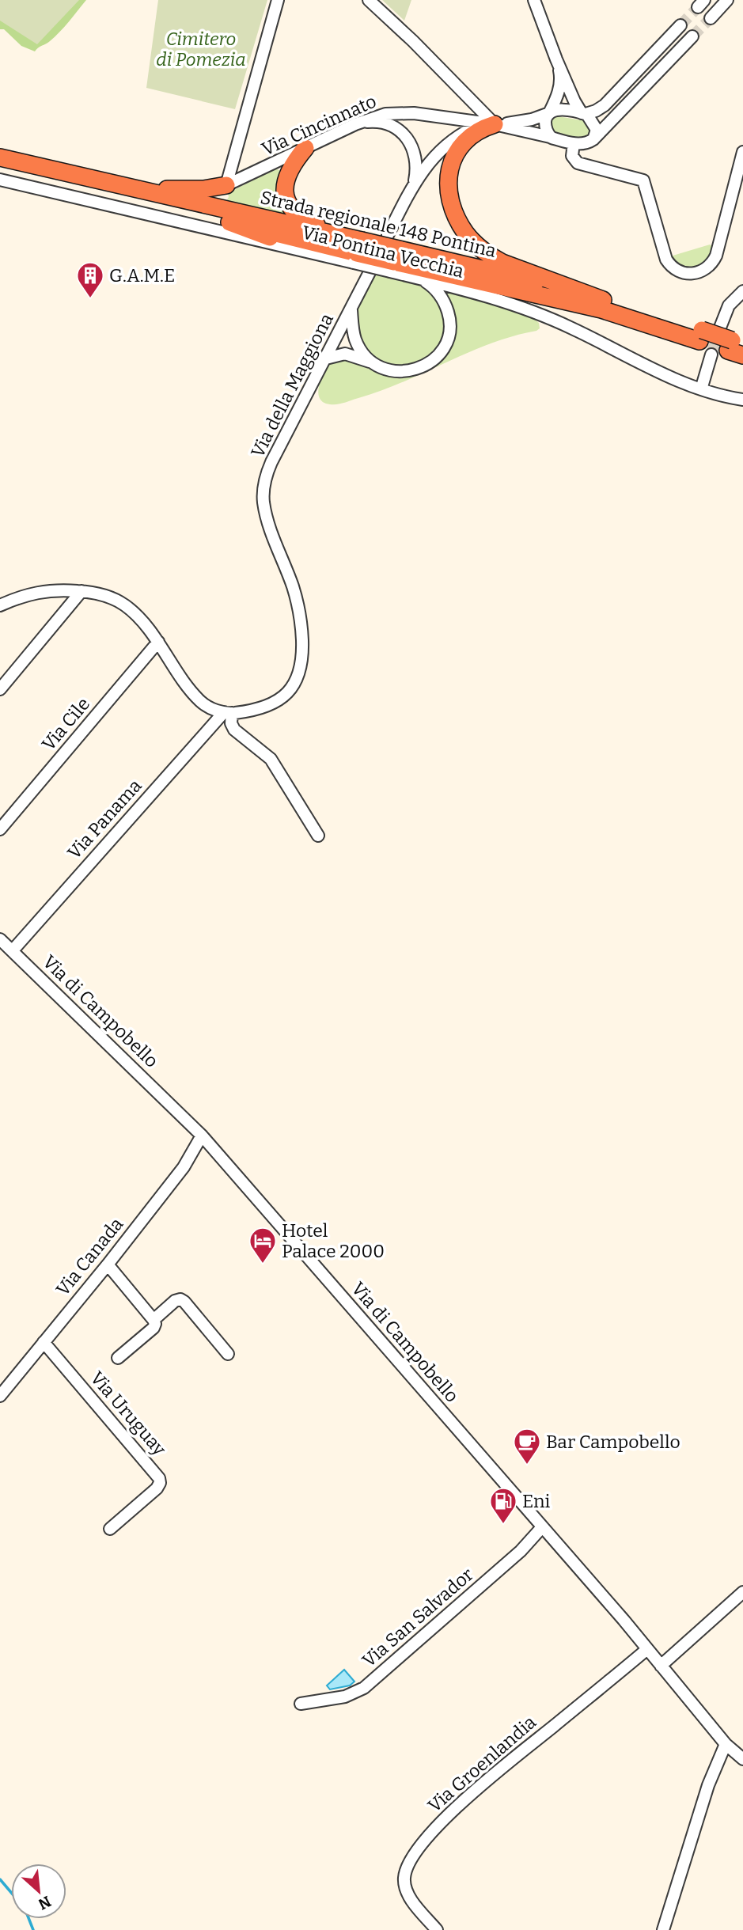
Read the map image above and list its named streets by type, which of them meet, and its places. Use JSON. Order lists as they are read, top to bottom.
{
  "streets": {
    "highway": ["Strada regionale 148 Pontina"],
    "street": [
      "Via Cincinnato",
      "Via Pontina Vecchia",
      "Via della Maggiona",
      "Via Cile",
      "Via Panama",
      "Via di Campobello",
      "Via Canada",
      "Via Uruguay",
      "Via San Salvador",
      "Via Groenlandia"
    ]
  },
  "crossings": [
    ["Strada regionale 148 Pontina", "Via Pontina Vecchia"],
    ["Via della Maggiona", "Via Panama"],
    ["Via Panama", "Via di Campobello"],
    ["Via di Campobello", "Via Canada"],
    ["Via di Campobello", "Via San Salvador"],
    ["Via di Campobello", "Via Groenlandia"],
    ["Via Canada", "Via Uruguay"]
  ],
  "parks": ["Cimitero di Pomezia"],
  "places": {
    "building": ["G.A.M.E"],
    "hotel": ["Hotel Palace 2000"],
    "cafe": ["Bar Campobello"],
    "fuel station": ["Eni"]
  },
  "north": "bottom right"
}
